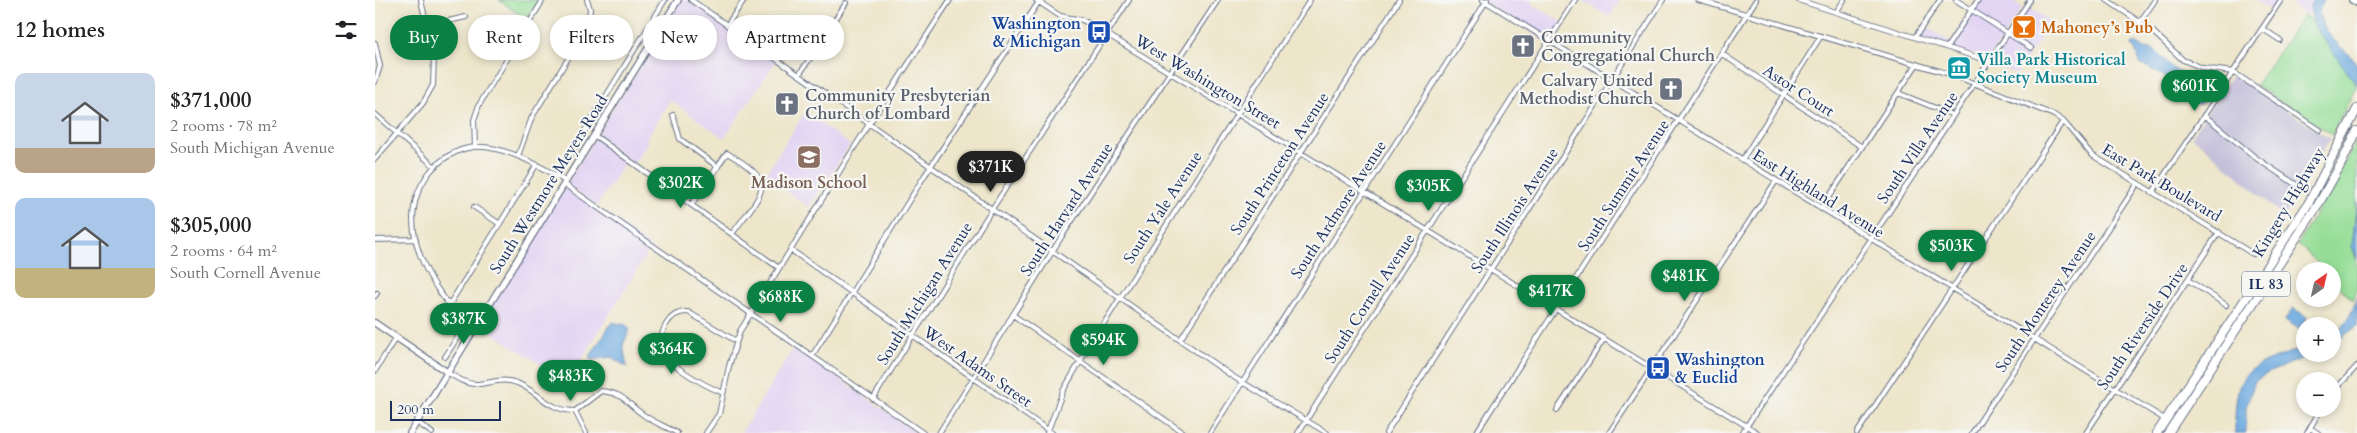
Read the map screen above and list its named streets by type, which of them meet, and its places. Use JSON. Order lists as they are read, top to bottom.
{
  "streets": {
    "highway": ["Kingery Highway", "IL 83"],
    "street": [
      "West Washington Street",
      "Astor Court",
      "South Villa Avenue",
      "South Princeton Avenue",
      "East Park Boulevard",
      "South Westmore Meyers Road",
      "South Summit Avenue",
      "East Highland Avenue",
      "South Yale Avenue",
      "South Harvard Avenue",
      "South Ardmore Avenue",
      "South Illinois Avenue",
      "South Michigan Avenue",
      "South Cornell Avenue",
      "South Monterey Avenue",
      "South Riverside Drive",
      "West Adams Street"
    ]
  },
  "crossings": [
    ["West Washington Street", "South Villa Avenue"],
    ["West Washington Street", "South Princeton Avenue"],
    ["West Washington Street", "South Summit Avenue"],
    ["West Washington Street", "South Yale Avenue"],
    ["West Washington Street", "South Harvard Avenue"],
    ["West Washington Street", "South Ardmore Avenue"],
    ["West Washington Street", "South Illinois Avenue"],
    ["West Washington Street", "South Michigan Avenue"],
    ["West Washington Street", "South Cornell Avenue"],
    ["Astor Court", "South Summit Avenue"],
    ["South Villa Avenue", "East Park Boulevard"],
    ["South Villa Avenue", "East Highland Avenue"],
    ["East Park Boulevard", "South Summit Avenue"],
    ["East Park Boulevard", "South Monterey Avenue"],
    ["East Park Boulevard", "South Riverside Drive"],
    ["South Summit Avenue", "East Highland Avenue"],
    ["East Highland Avenue", "Kingery Highway"],
    ["East Highland Avenue", "South Ardmore Avenue"],
    ["East Highland Avenue", "South Illinois Avenue"],
    ["East Highland Avenue", "South Cornell Avenue"],
    ["East Highland Avenue", "South Monterey Avenue"],
    ["East Highland Avenue", "South Riverside Drive"],
    ["South Yale Avenue", "West Adams Street"],
    ["South Harvard Avenue", "West Adams Street"],
    ["South Michigan Avenue", "West Adams Street"]
  ],
  "places": {
    "bar": ["Mahoney’s Pub"],
    "bus stop": ["Washington & Michigan", "Washington & Euclid"],
    "church": ["Community Congregational Church", "Calvary United Methodist Church", "Community Presbyterian Church of Lombard"],
    "museum": ["Villa Park Historical Society Museum"],
    "school or university": ["Madison School"]
  },
  "scale_bar": "200 m",
  "north": "top right",
  "page": {
    "heading": "12 homes",
    "chip": [
      "Buy",
      "Rent",
      "Filters",
      "New",
      "Apartment"
    ],
    "list": [
      {
        "name": "$371,000",
        "note": "2 rooms · 78 m² · South Michigan Avenue"
      },
      {
        "name": "$305,000",
        "note": "2 rooms · 64 m² · South Cornell Avenue"
      }
    ],
    "price": [
      "$601K",
      "$371K",
      "$302K",
      "$305K",
      "$503K",
      "$481K",
      "$417K",
      "$688K",
      "$387K",
      "$594K",
      "$364K",
      "$483K"
    ],
    "map_buttons": ["+", "−"],
    "scale": "200 m"
  }
}
